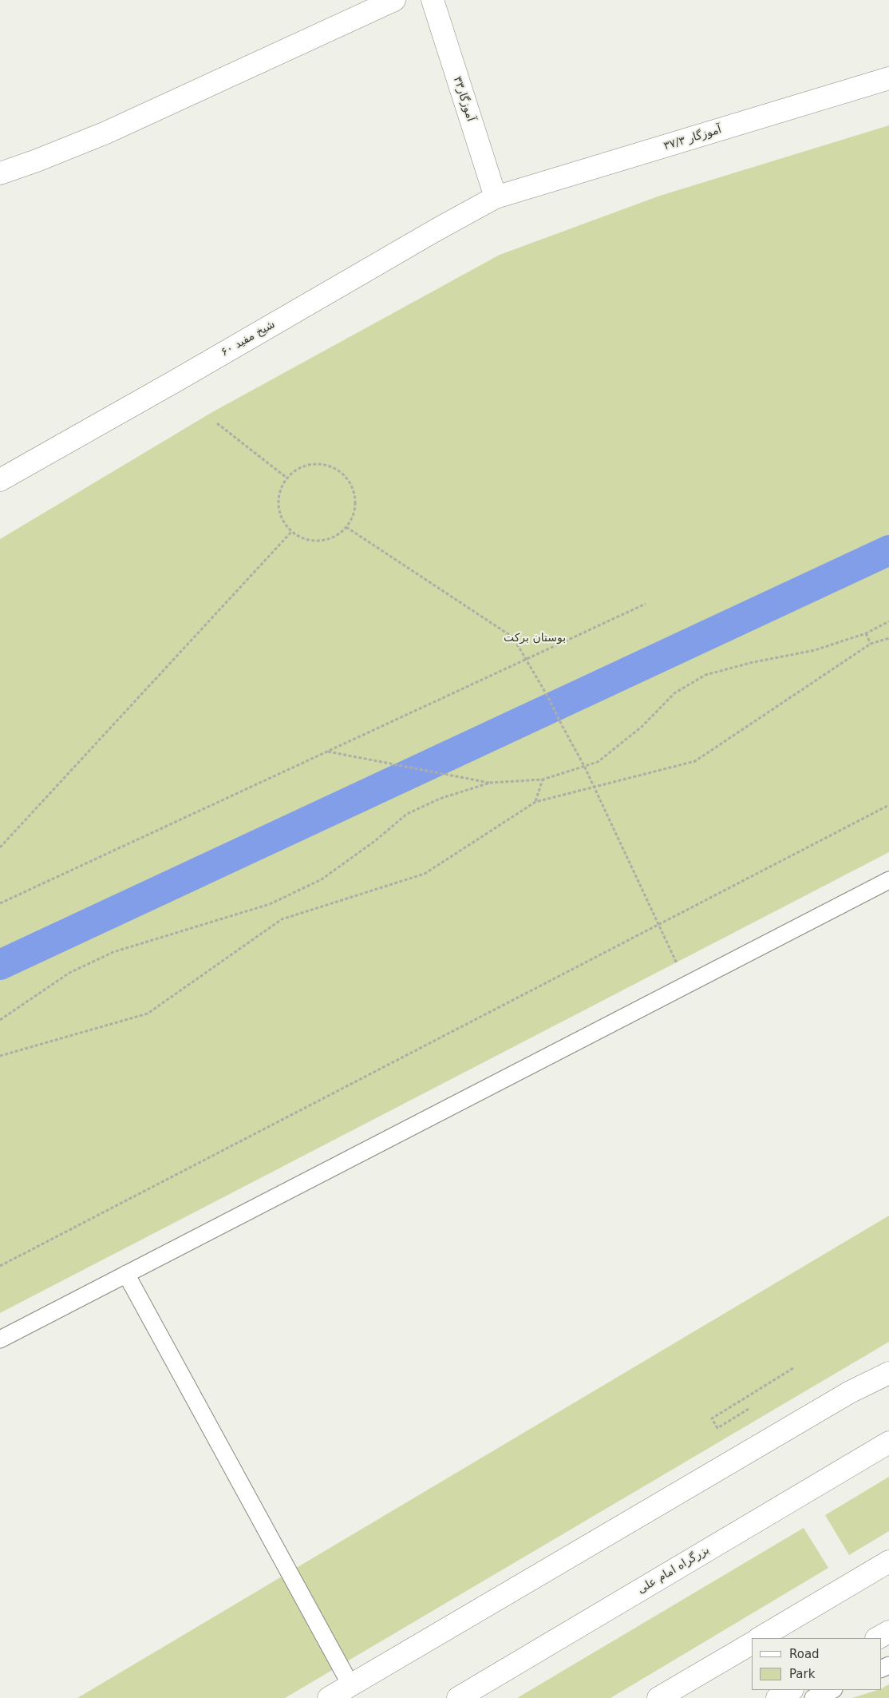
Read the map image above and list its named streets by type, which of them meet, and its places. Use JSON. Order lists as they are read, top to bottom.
{
  "streets": {
    "main road": [
      "آموزگار۳۳",
      "آموزگار ۳۷/۳",
      "شیخ مفید ۶۰",
      "بزرگراه امام علی"
    ]
  },
  "crossings": [
    ["آموزگار۳۳", "آموزگار ۳۷/۳"],
    ["آموزگار۳۳", "شیخ مفید ۶۰"],
    ["آموزگار ۳۷/۳", "شیخ مفید ۶۰"]
  ],
  "parks": ["بوستان برکت"],
  "legend": ["Road", "Park"]
}
